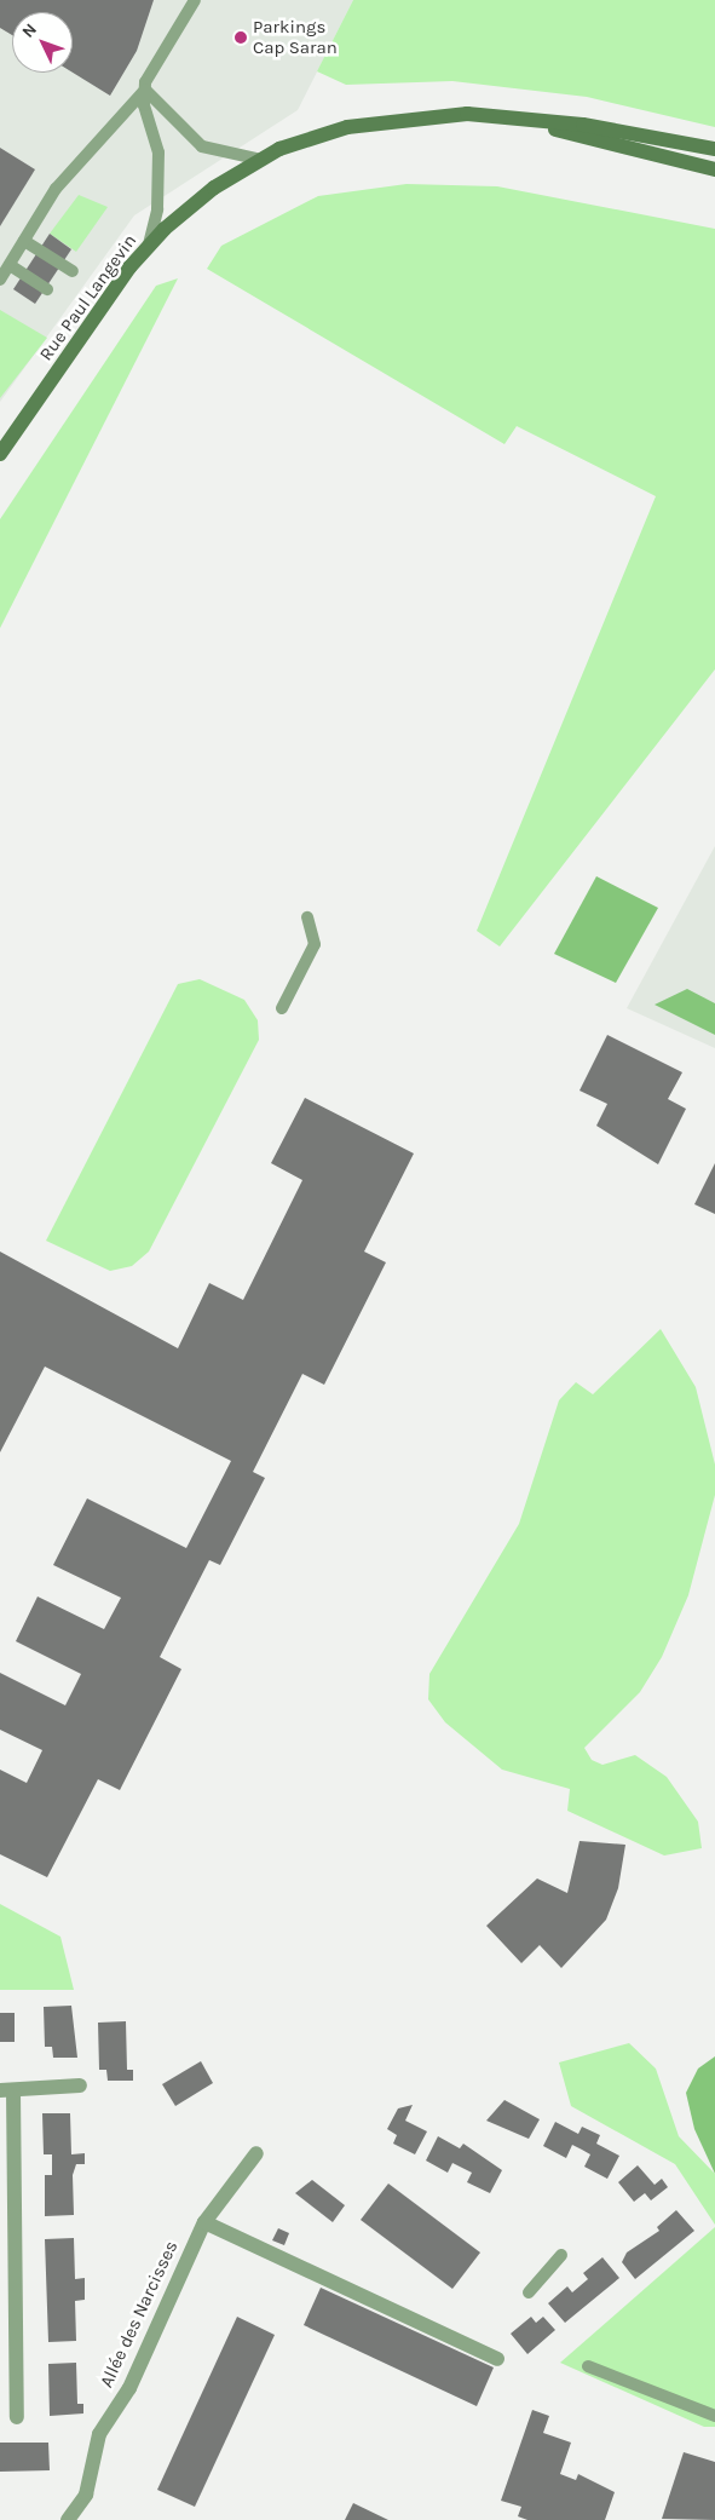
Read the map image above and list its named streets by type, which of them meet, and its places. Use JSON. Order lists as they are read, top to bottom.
{
  "streets": {
    "main road": ["Rue Paul Langevin"],
    "street": ["Allée des Narcisses"]
  },
  "places": ["Parkings Cap Saran"],
  "north": "top left"
}
